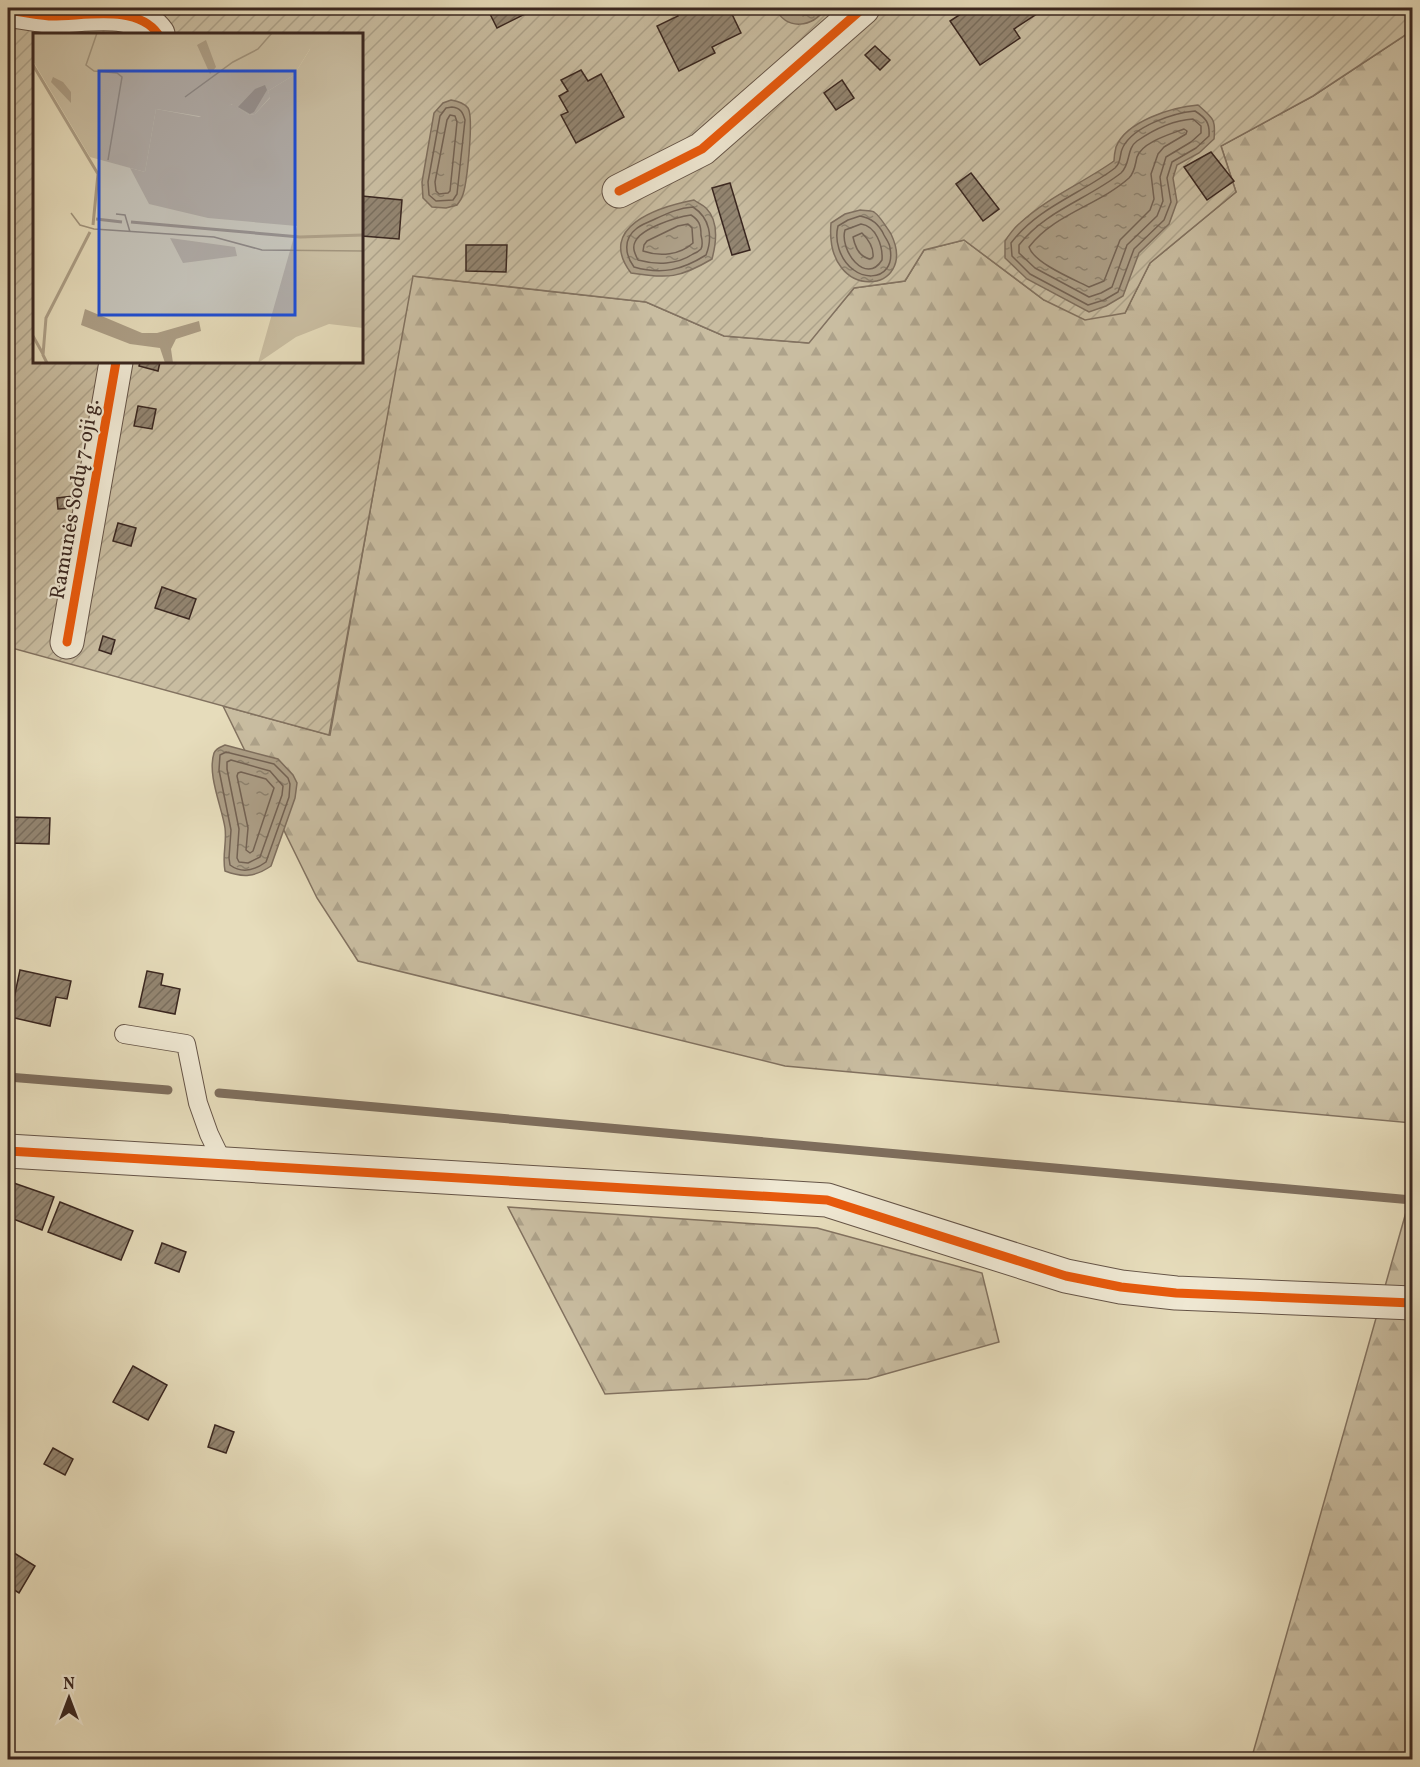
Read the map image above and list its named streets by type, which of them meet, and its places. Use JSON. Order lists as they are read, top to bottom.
{
  "streets": {
    "street": ["Ramunės Sodų 7-oji g."]
  },
  "north": "top"
}
